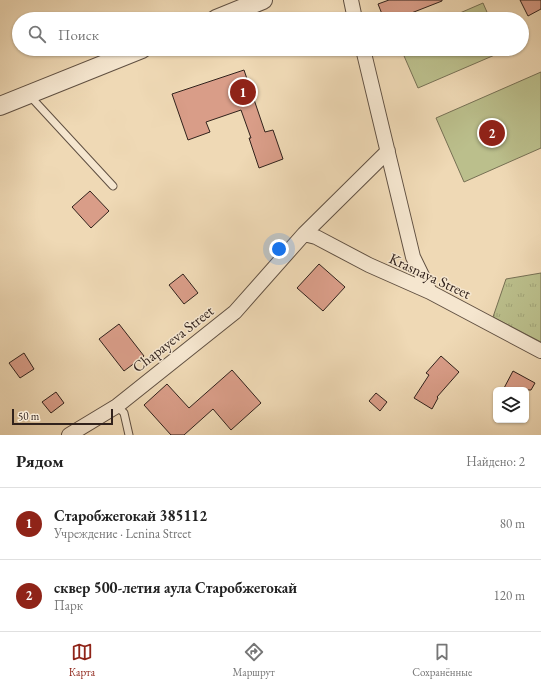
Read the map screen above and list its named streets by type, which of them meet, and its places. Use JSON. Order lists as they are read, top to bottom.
{
  "streets": {
    "street": ["Krasnaya Street", "Chapayeva Street"]
  },
  "crossings": [
    ["Krasnaya Street", "Chapayeva Street"]
  ],
  "scale_bar": "50 m",
  "page": {
    "search": "Поиск",
    "pins": ["1", "2"],
    "scale": "50 m",
    "heading": ["Рядом", "Найдено: 2"],
    "list": [
      {
        "mark": "1",
        "name": "Старобжегокай 385112",
        "note": "Учреждение · Lenina Street",
        "value": "80 m"
      },
      {
        "mark": "2",
        "name": "сквер 500-летия аула Старобжегокай",
        "note": "Парк",
        "value": "120 m"
      }
    ],
    "nav": ["Карта", "Маршрут", "Сохранённые"]
  }
}
